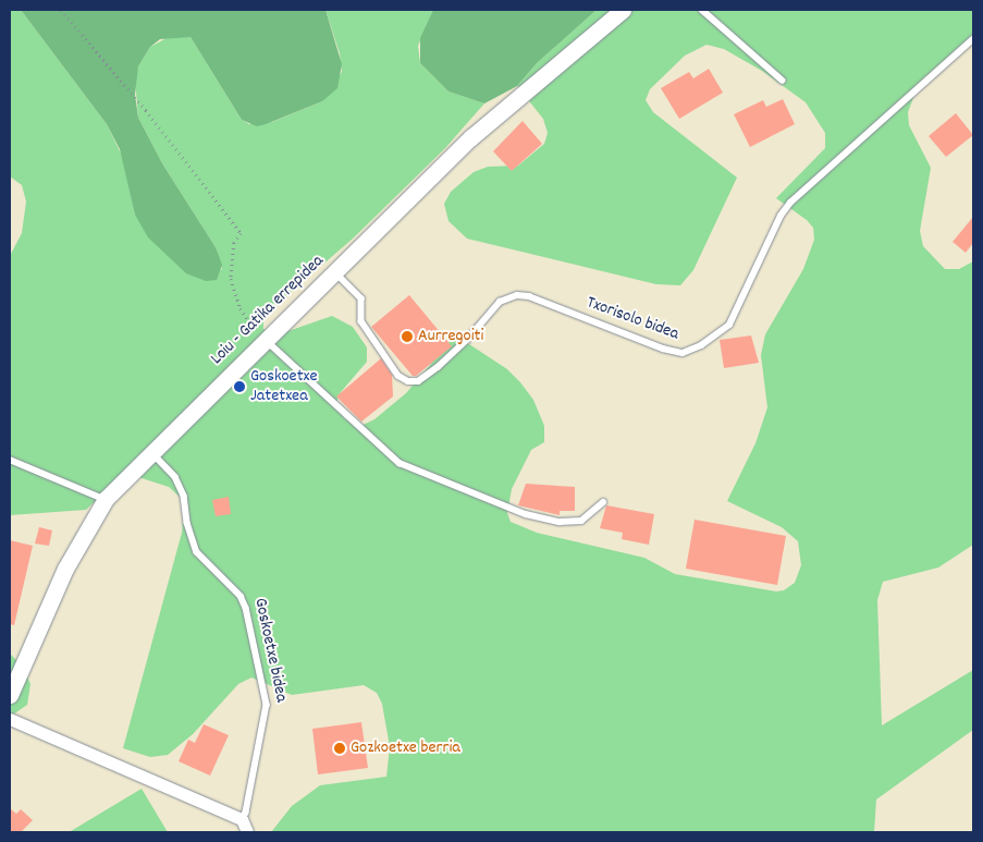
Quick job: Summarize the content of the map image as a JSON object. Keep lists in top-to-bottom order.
{
  "streets": {
    "street": ["Loiu - Gatika errepidea"],
    "lane": ["Txorisolo bidea", "Goskoetxe bidea"]
  },
  "crossings": [
    ["Loiu - Gatika errepidea", "Txorisolo bidea"],
    ["Loiu - Gatika errepidea", "Goskoetxe bidea"]
  ],
  "places": ["Aurregoiti", "Goskoetxe Jatetxea", "Gozkoetxe berria"]
}
